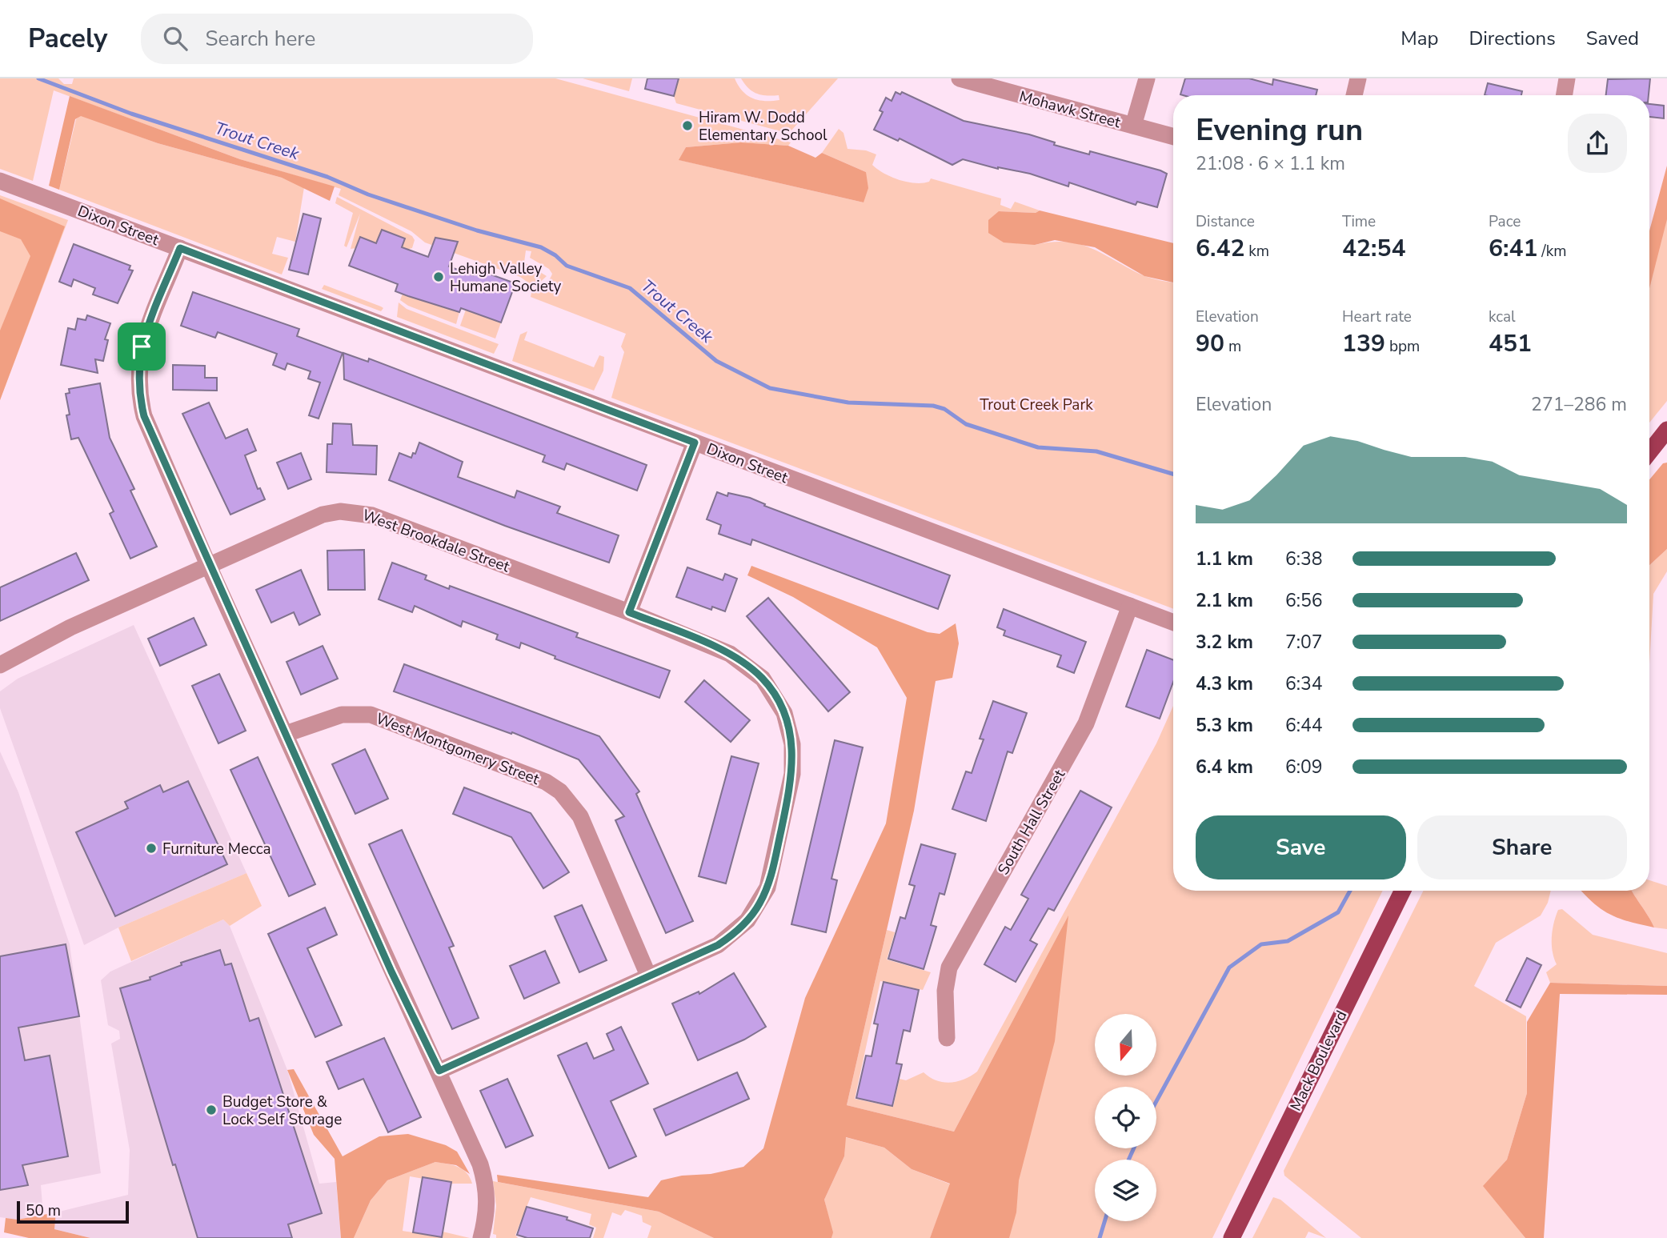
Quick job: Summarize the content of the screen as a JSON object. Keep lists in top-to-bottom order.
{
  "streets": {
    "main road": ["Mack Boulevard"],
    "street": [
      "Mohawk Street",
      "Dixon Street",
      "West Brookdale Street",
      "West Montgomery Street",
      "South Hall Street"
    ]
  },
  "crossings": [
    ["Dixon Street", "South Hall Street"],
    ["West Brookdale Street", "West Montgomery Street"]
  ],
  "water": ["Trout Creek"],
  "parks": ["Trout Creek Park"],
  "places": [
    "Hiram W. Dodd Elementary School",
    "Lehigh Valley Humane Society",
    "Furniture Mecca",
    "Budget Store & Lock Self Storage"
  ],
  "scale_bar": "50 m",
  "north": "bottom",
  "page": {
    "header": "Pacely",
    "search": "Search here",
    "nav": ["Map", "Directions", "Saved"],
    "heading": ["Evening run", "21:08 · 6 × 1.1 km"],
    "stats": [
      ["Distance", "6.42 km"],
      ["Time", "42:54"],
      ["Pace", "6:41 /km"],
      ["Elevation", "90 m"],
      ["Heart rate", "139 bpm"],
      ["kcal", "451"]
    ],
    "chart": ["Elevation", "271–286 m"],
    "list": [
      {
        "name": "1.1 km",
        "note": "6:38"
      },
      {
        "name": "2.1 km",
        "note": "6:56"
      },
      {
        "name": "3.2 km",
        "note": "7:07"
      },
      {
        "name": "4.3 km",
        "note": "6:34"
      },
      {
        "name": "5.3 km",
        "note": "6:44"
      },
      {
        "name": "6.4 km",
        "note": "6:09"
      }
    ],
    "buttons": ["Save", "Share"],
    "scale": "50 m"
  }
}
